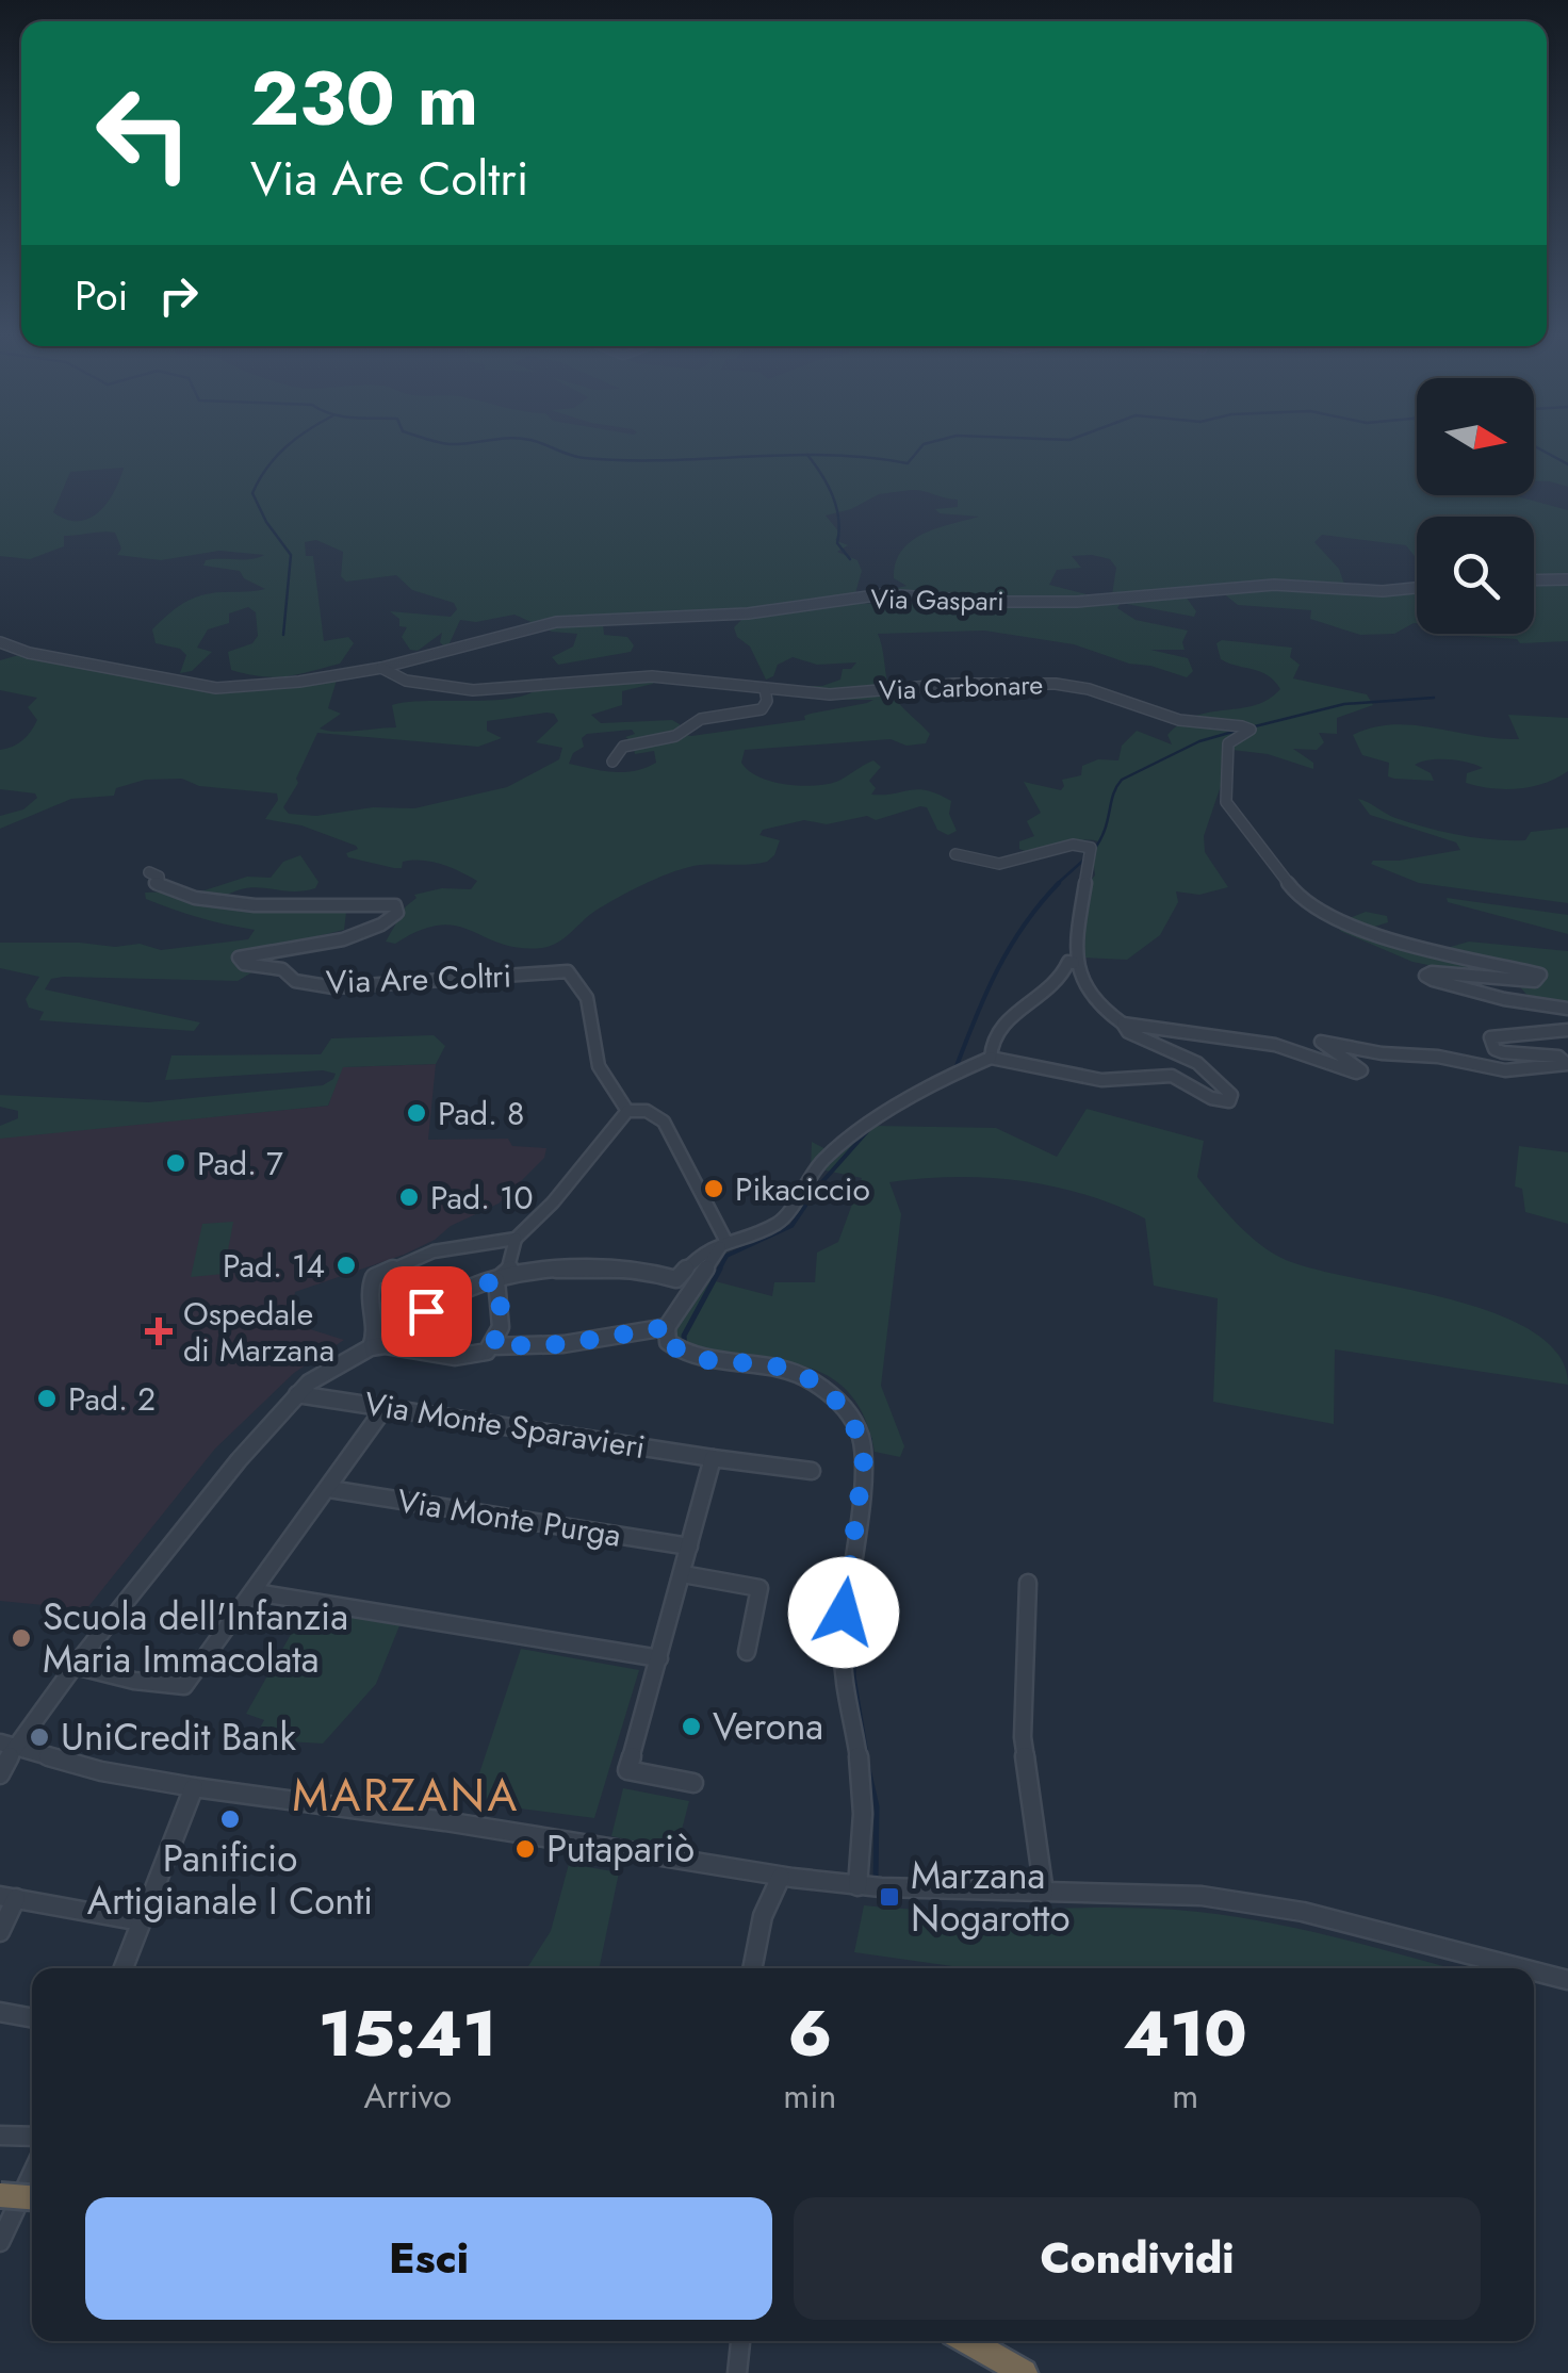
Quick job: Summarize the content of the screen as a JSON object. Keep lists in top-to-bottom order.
{
  "streets": {
    "street": [
      "Via Gaspari",
      "Via Carbonare",
      "Via Are Coltri",
      "Via Monte Sparavieri",
      "Via Monte Purga"
    ]
  },
  "crossings": [
    ["Via Gaspari", "Via Carbonare"]
  ],
  "districts": ["MARZANA"],
  "places": {
    "other": [
      "Pad. 8",
      "Pad. 7",
      "Pikaciccio",
      "Pad. 10",
      "Pad. 14",
      "Pad. 2",
      "Scuola dell'Infanzia Maria Immacolata",
      "Verona",
      "UniCredit Bank",
      "Panificio Artigianale I Conti",
      "Putapariò"
    ],
    "health": ["Ospedale di Marzana"],
    "transit": ["Marzana Nogarotto"]
  },
  "north": "right",
  "page": {
    "turn": ["230 m", "Via Are Coltri"],
    "then": "Poi",
    "eta": [
      "15:41",
      "Arrivo",
      "6",
      "min",
      "410",
      "m"
    ],
    "buttons": ["Esci", "Condividi"]
  }
}
